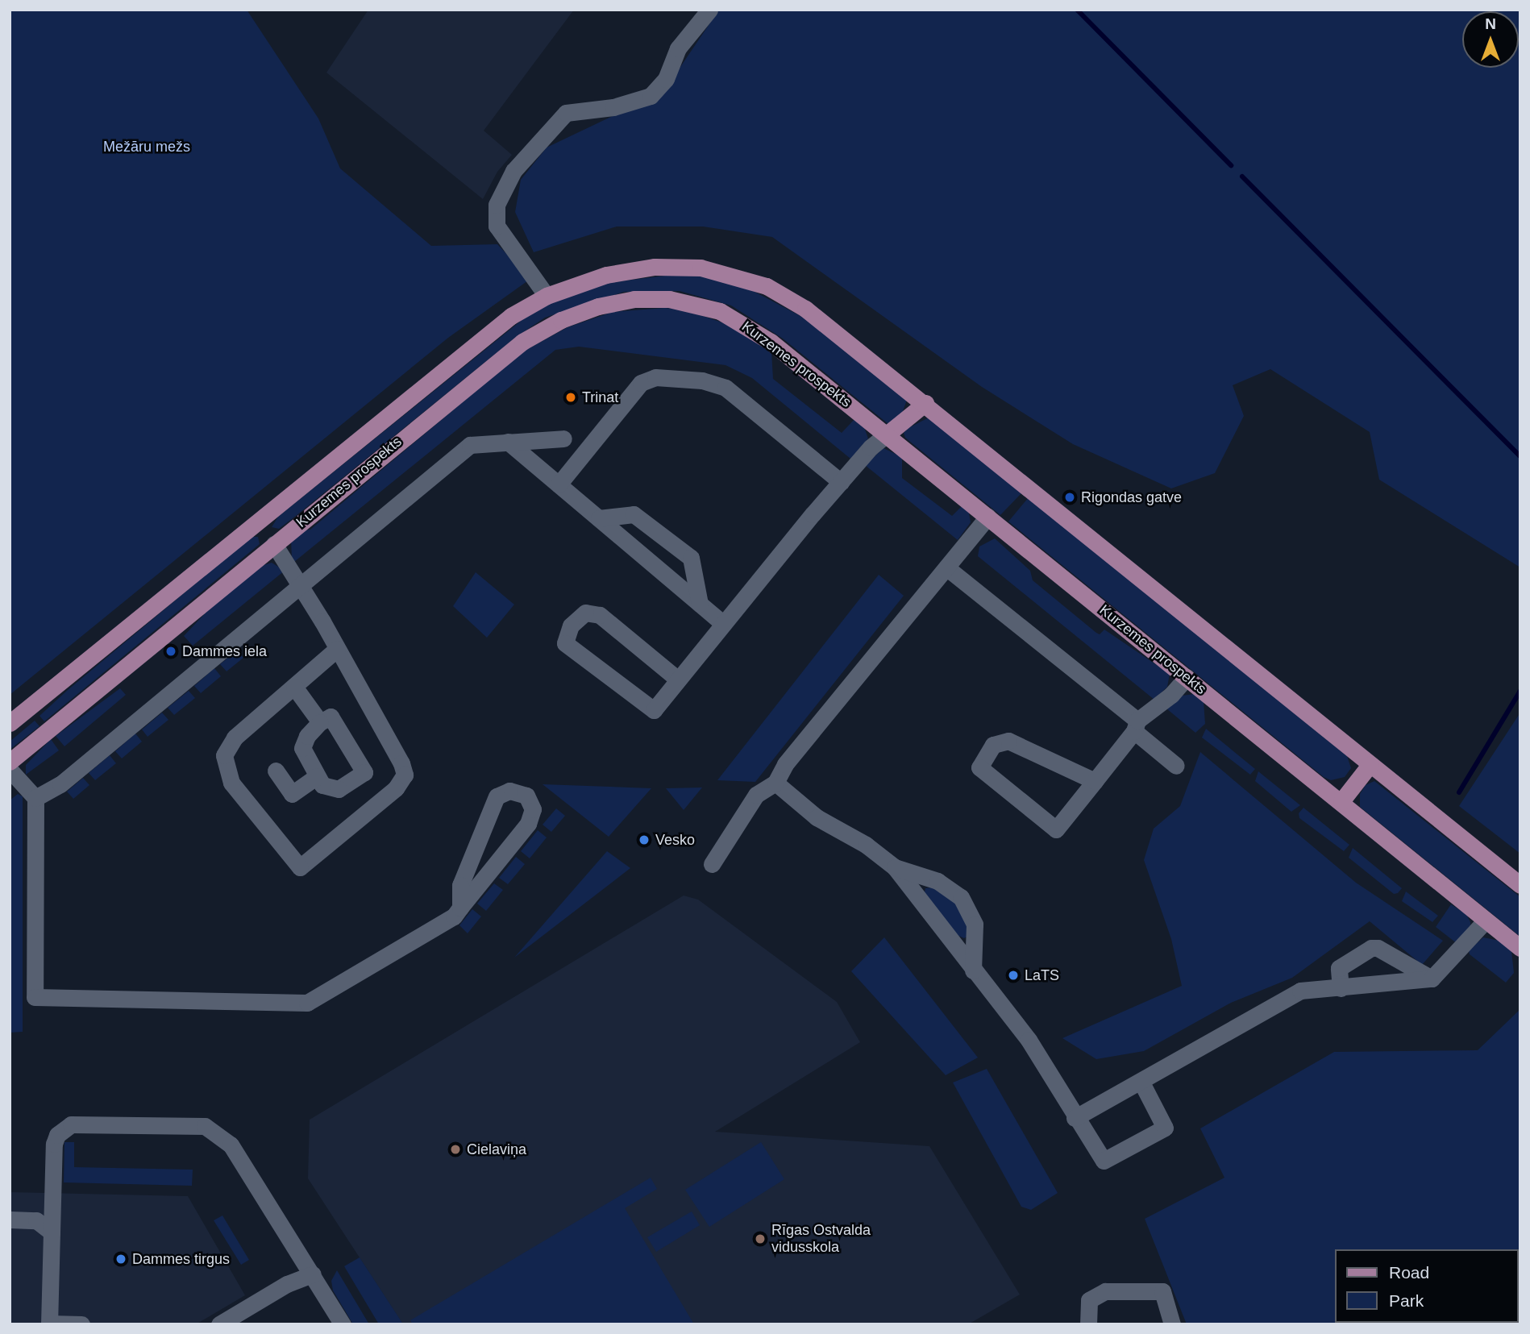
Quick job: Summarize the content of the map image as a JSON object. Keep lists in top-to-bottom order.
{
  "streets": {
    "main road": ["Kurzemes prospekts"]
  },
  "parks": ["Mežāru mežs"],
  "places": [
    "Trinat",
    "Rigondas gatve",
    "Dammes iela",
    "Vesko",
    "LaTS",
    "Cielaviņa",
    "Rīgas Ostvalda vidusskola",
    "Dammes tirgus"
  ],
  "legend": ["Road", "Park"],
  "north": "top"
}
